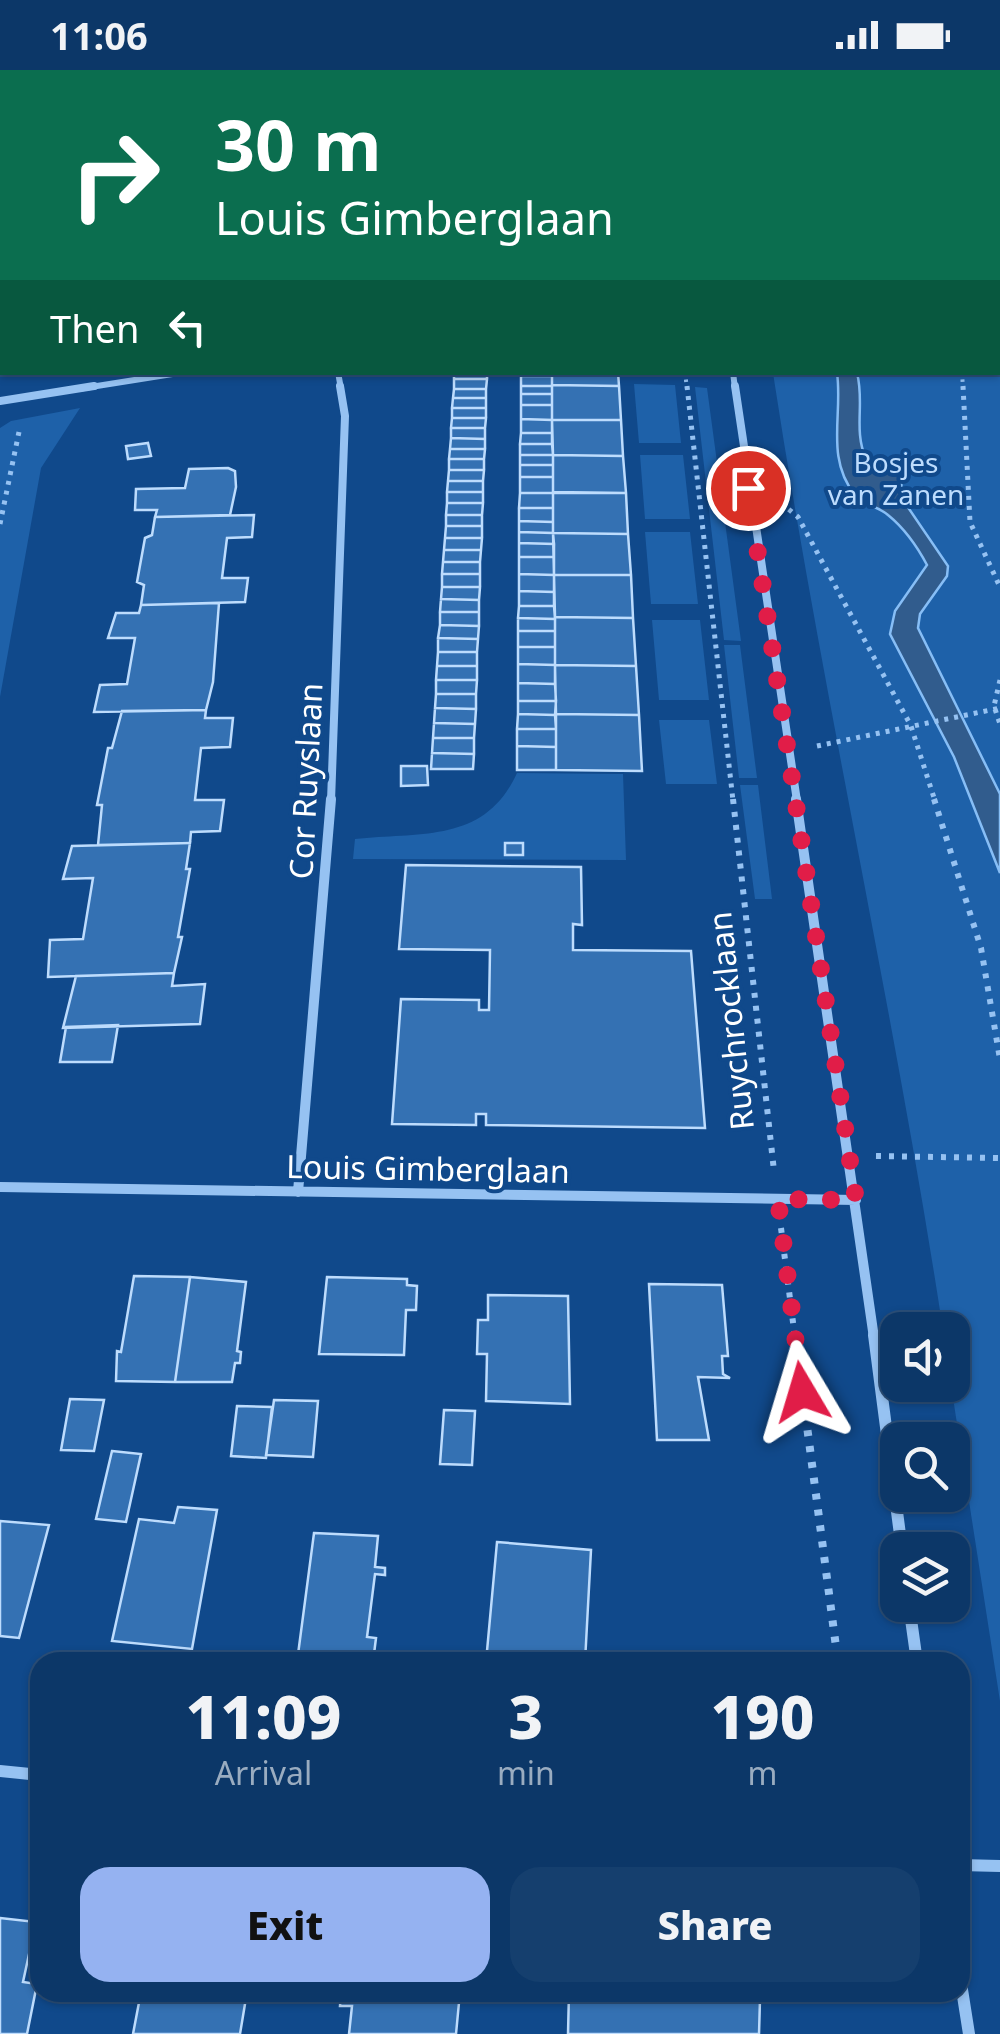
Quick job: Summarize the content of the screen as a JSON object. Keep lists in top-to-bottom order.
{
  "streets": {
    "street": ["Cor Ruyslaan", "Louis Gimberglaan"],
    "path": ["Ruychrocklaan"]
  },
  "crossings": [
    ["Cor Ruyslaan", "Louis Gimberglaan"],
    ["Ruychrocklaan", "Louis Gimberglaan"]
  ],
  "parks": ["Bosjes van Zanen"],
  "page": {
    "status": "11:06",
    "turn": ["30 m", "Louis Gimberglaan"],
    "then": "Then",
    "eta": [
      "11:09",
      "Arrival",
      "3",
      "min",
      "190",
      "m"
    ],
    "buttons": ["Exit", "Share"]
  }
}
